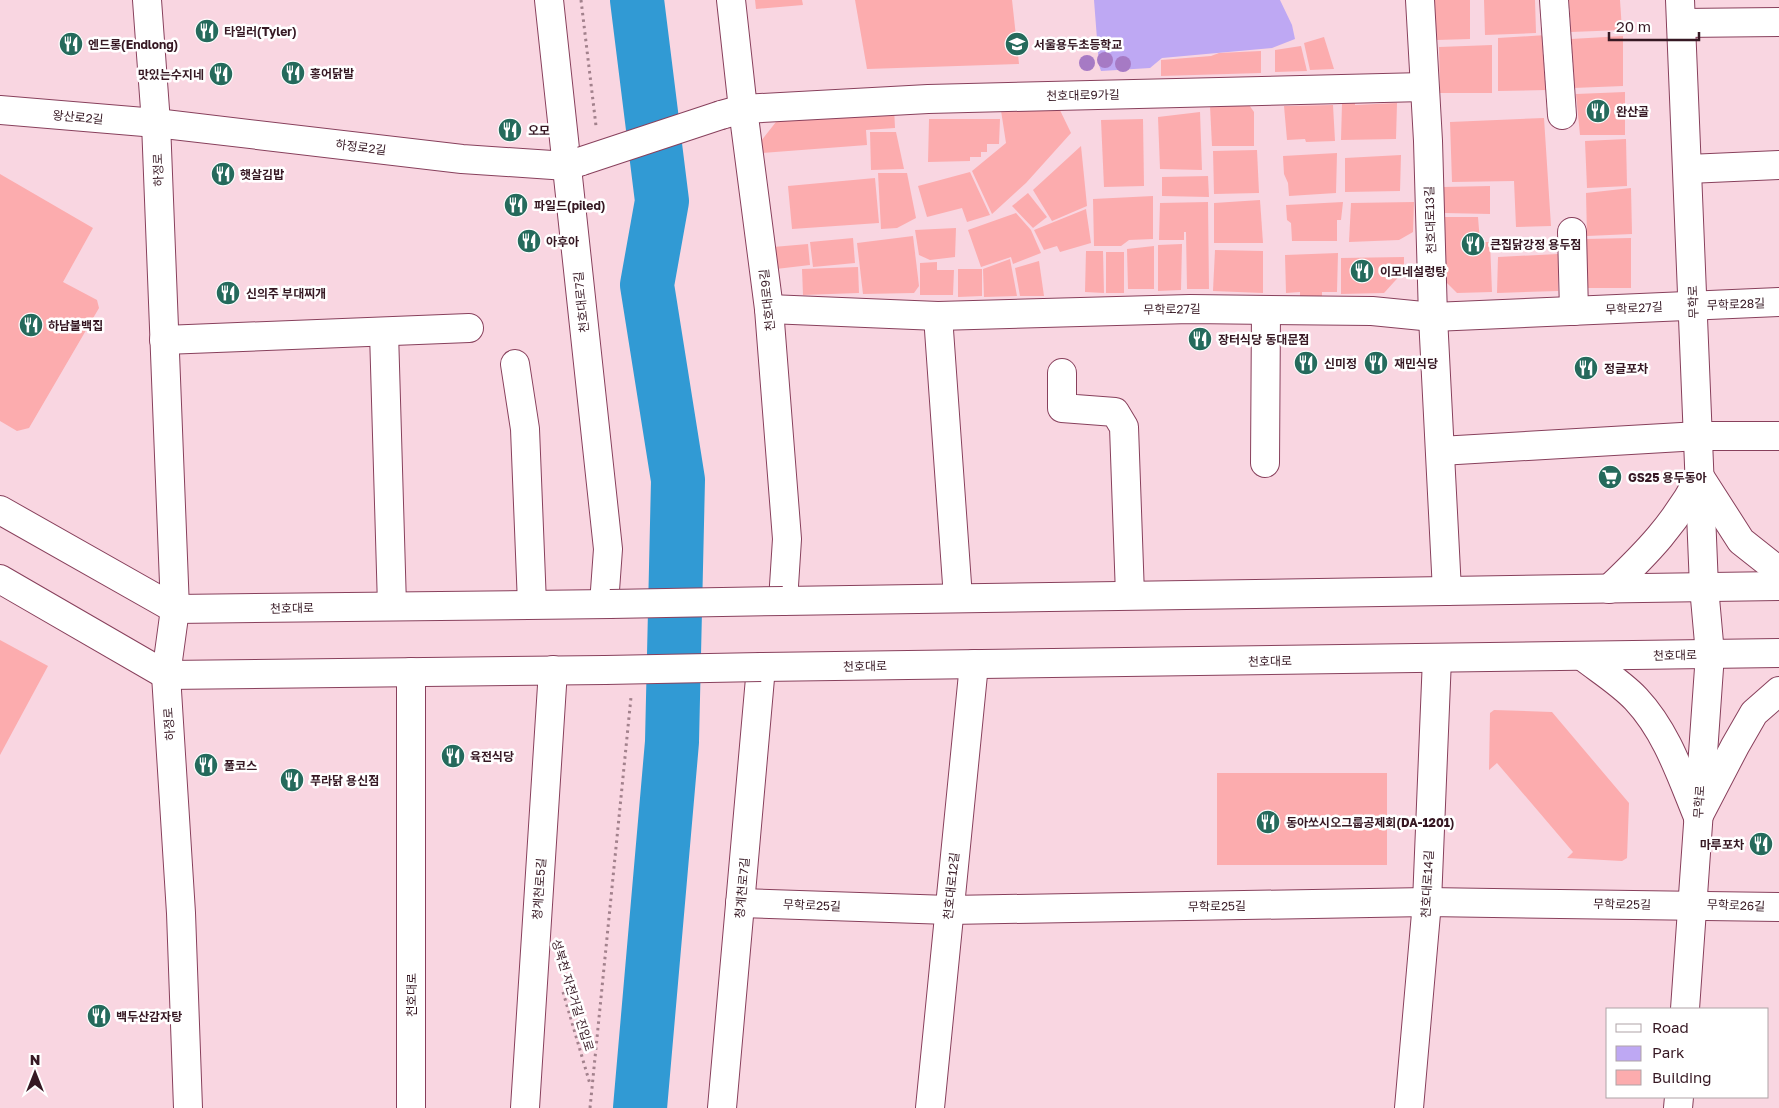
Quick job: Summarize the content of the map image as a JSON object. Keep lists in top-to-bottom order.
{
  "streets": {
    "street": [
      "천호대로9가길",
      "왕산로2길",
      "하정로2길",
      "하정로",
      "천호대로13길",
      "천호대로9길",
      "천호대로7길",
      "무학로",
      "무학로28길",
      "무학로27길",
      "천호대로",
      "천호대로14길",
      "천호대로12길",
      "청계천로7길",
      "청계천로5길",
      "무학로25길",
      "무학로26길"
    ],
    "path": ["성북천 자전거길 진입로"]
  },
  "crossings": [
    ["천호대로9가길", "하정로2길"],
    ["천호대로9가길", "천호대로13길"],
    ["천호대로9가길", "천호대로9길"],
    ["천호대로9가길", "천호대로7길"],
    ["왕산로2길", "하정로2길"],
    ["왕산로2길", "하정로"],
    ["하정로2길", "하정로"],
    ["하정로2길", "천호대로7길"],
    ["하정로", "천호대로"],
    ["천호대로13길", "무학로27길"],
    ["천호대로9길", "무학로27길"],
    ["천호대로9길", "천호대로"],
    ["천호대로7길", "천호대로"],
    ["무학로", "무학로28길"],
    ["무학로", "무학로27길"],
    ["무학로", "천호대로"],
    ["무학로", "무학로25길"],
    ["무학로", "무학로26길"],
    ["무학로28길", "무학로27길"],
    ["천호대로", "천호대로14길"],
    ["천호대로", "천호대로12길"],
    ["천호대로", "청계천로7길"],
    ["천호대로", "청계천로5길"],
    ["천호대로14길", "무학로25길"],
    ["천호대로12길", "무학로25길"],
    ["청계천로7길", "무학로25길"],
    ["무학로25길", "무학로26길"]
  ],
  "places": {
    "restaurant": [
      "타일러(Tyler)",
      "엔드롱(Endlong)",
      "홍어닭발",
      "맛있는수지네",
      "완산골",
      "오모",
      "햇살김밥",
      "파일드(piled)",
      "아후아",
      "큰집닭강정 용두점",
      "이모네설렁탕",
      "신의주 부대찌개",
      "하남불백집",
      "장터식당 동대문점",
      "신미정",
      "재민식당",
      "정글포차",
      "육전식당",
      "풀코스",
      "푸라닭 용신점",
      "동아쏘시오그룹공제회(DA-1201)",
      "마루포차",
      "백두산감자탕"
    ],
    "school or university": ["서울용두초등학교"],
    "supermarket": ["GS25 용두동아"]
  },
  "legend": ["Road", "Park", "Building"],
  "scale_bar": "20 m",
  "north": "top"
}
